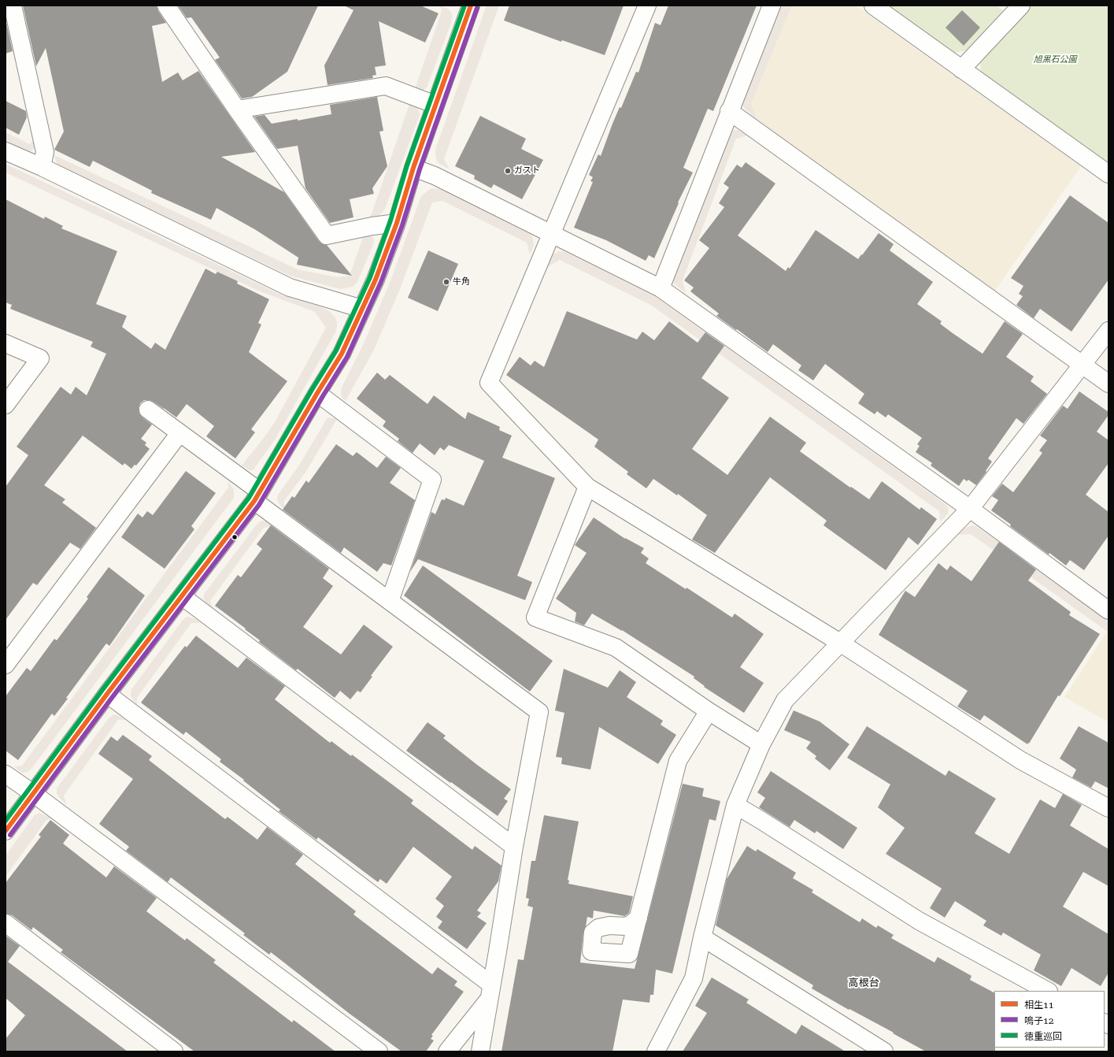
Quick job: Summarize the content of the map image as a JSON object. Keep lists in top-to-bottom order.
{
  "districts": ["高根台"],
  "parks": ["旭黒石公園"],
  "places": ["ガスト", "牛角"],
  "lines": ["transit line 相生11", "transit line 徳重巡回", "transit line 鳴子12"],
  "legend": ["相生11", "鳴子12", "徳重巡回"]
}
